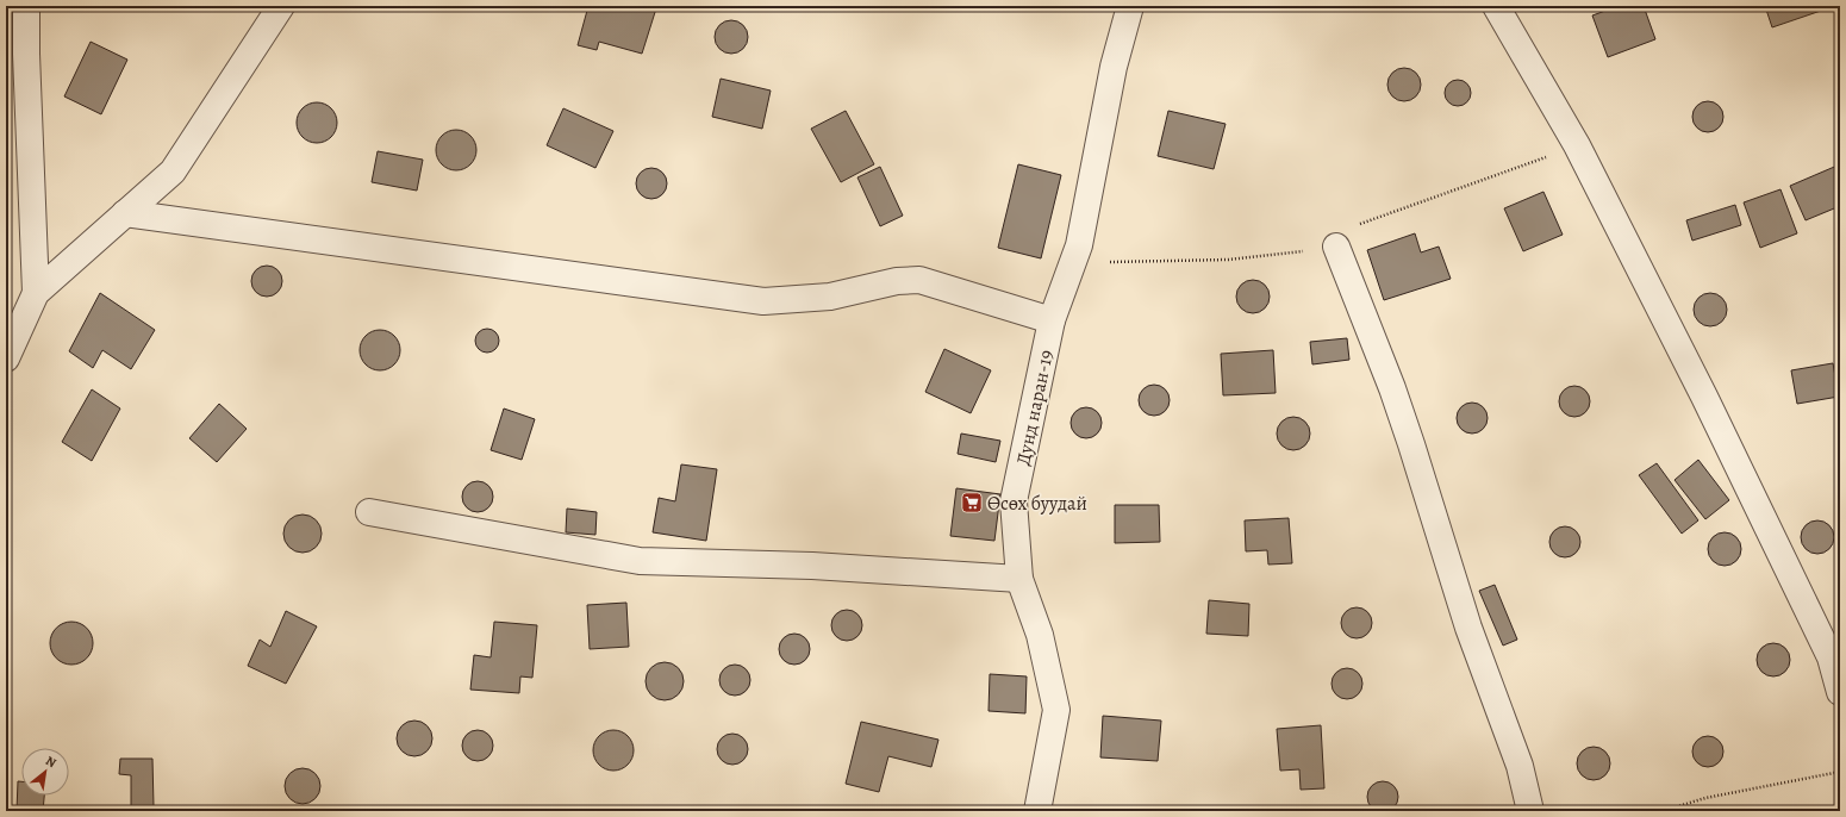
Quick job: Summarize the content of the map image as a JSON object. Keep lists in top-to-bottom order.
{
  "streets": {
    "street": ["Дунд наран-19"]
  },
  "places": {
    "supermarket": ["Өсөх буудай"]
  },
  "north": "top right"
}
